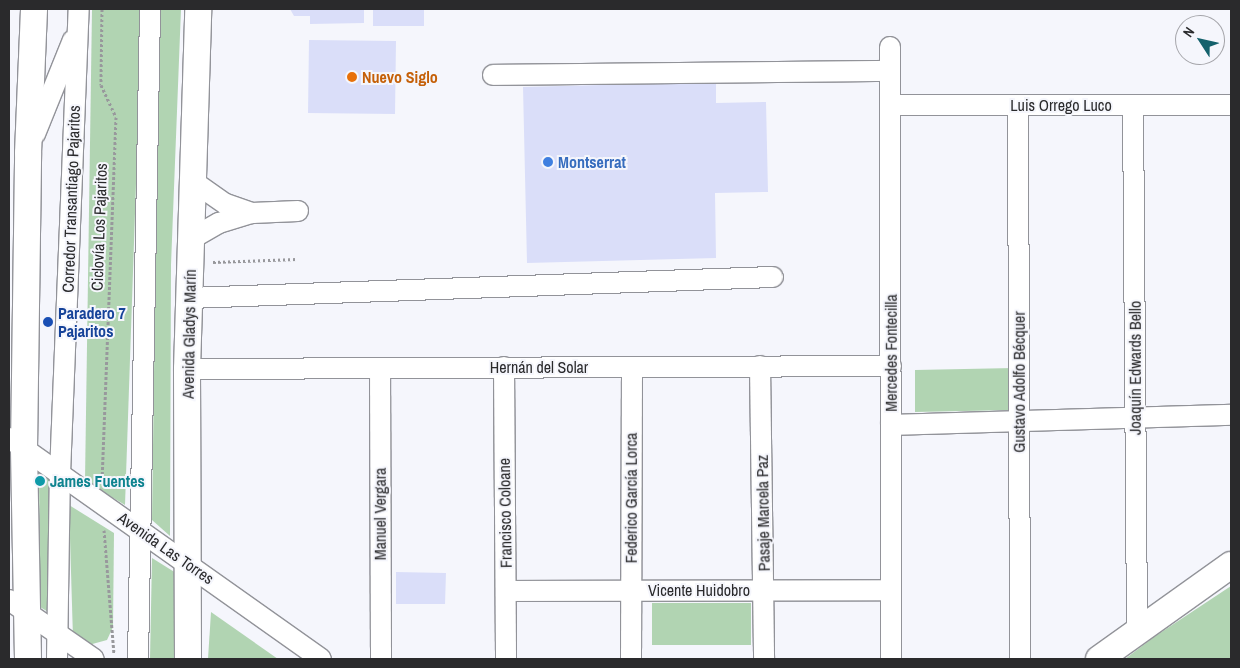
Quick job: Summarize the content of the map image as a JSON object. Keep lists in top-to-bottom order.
{
  "streets": {
    "main road": ["Avenida Gladys Marín"],
    "street": [
      "Luis Orrego Luco",
      "Corredor Transantiago Pajaritos",
      "Mercedes Fontecilla",
      "Hernán del Solar",
      "Joaquín Edwards Bello",
      "Gustavo Adolfo Bécquer",
      "Federico García Lorca",
      "Francisco Coloane",
      "Pasaje Marcela Paz",
      "Manuel Vergara",
      "Avenida Las Torres",
      "Vicente Huidobro"
    ],
    "path": ["Ciclovía Los Pajaritos"]
  },
  "crossings": [
    ["Luis Orrego Luco", "Mercedes Fontecilla"],
    ["Luis Orrego Luco", "Joaquín Edwards Bello"],
    ["Luis Orrego Luco", "Gustavo Adolfo Bécquer"],
    ["Corredor Transantiago Pajaritos", "Avenida Las Torres"],
    ["Ciclovía Los Pajaritos", "Avenida Las Torres"],
    ["Avenida Gladys Marín", "Hernán del Solar"],
    ["Avenida Gladys Marín", "Avenida Las Torres"],
    ["Mercedes Fontecilla", "Hernán del Solar"],
    ["Mercedes Fontecilla", "Vicente Huidobro"],
    ["Hernán del Solar", "Federico García Lorca"],
    ["Hernán del Solar", "Francisco Coloane"],
    ["Hernán del Solar", "Pasaje Marcela Paz"],
    ["Hernán del Solar", "Manuel Vergara"],
    ["Federico García Lorca", "Vicente Huidobro"],
    ["Francisco Coloane", "Vicente Huidobro"],
    ["Pasaje Marcela Paz", "Vicente Huidobro"]
  ],
  "places": [
    "Nuevo Siglo",
    "Montserrat",
    "Paradero 7 Pajaritos",
    "James Fuentes"
  ],
  "north": "top left"
}
